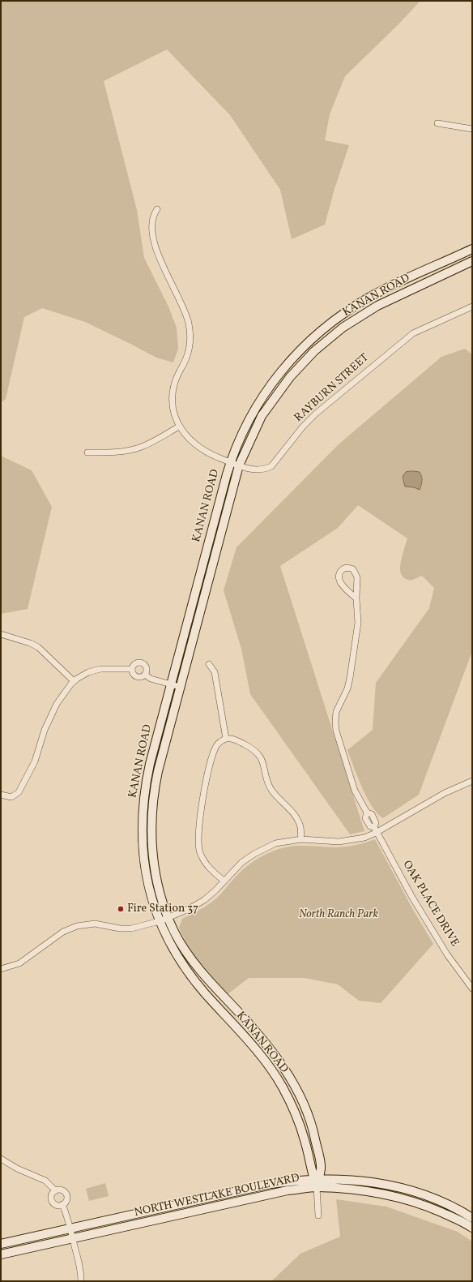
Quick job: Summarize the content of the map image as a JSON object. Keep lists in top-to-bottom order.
{
  "streets": {
    "main road": ["KANAN ROAD", "NORTH WESTLAKE BOULEVARD"],
    "street": ["RAYBURN STREET", "OAK PLACE DRIVE"]
  },
  "crossings": [
    ["KANAN ROAD", "RAYBURN STREET"],
    ["KANAN ROAD", "NORTH WESTLAKE BOULEVARD"]
  ],
  "parks": ["North Ranch Park"],
  "places": ["Fire Station 37"]
}
